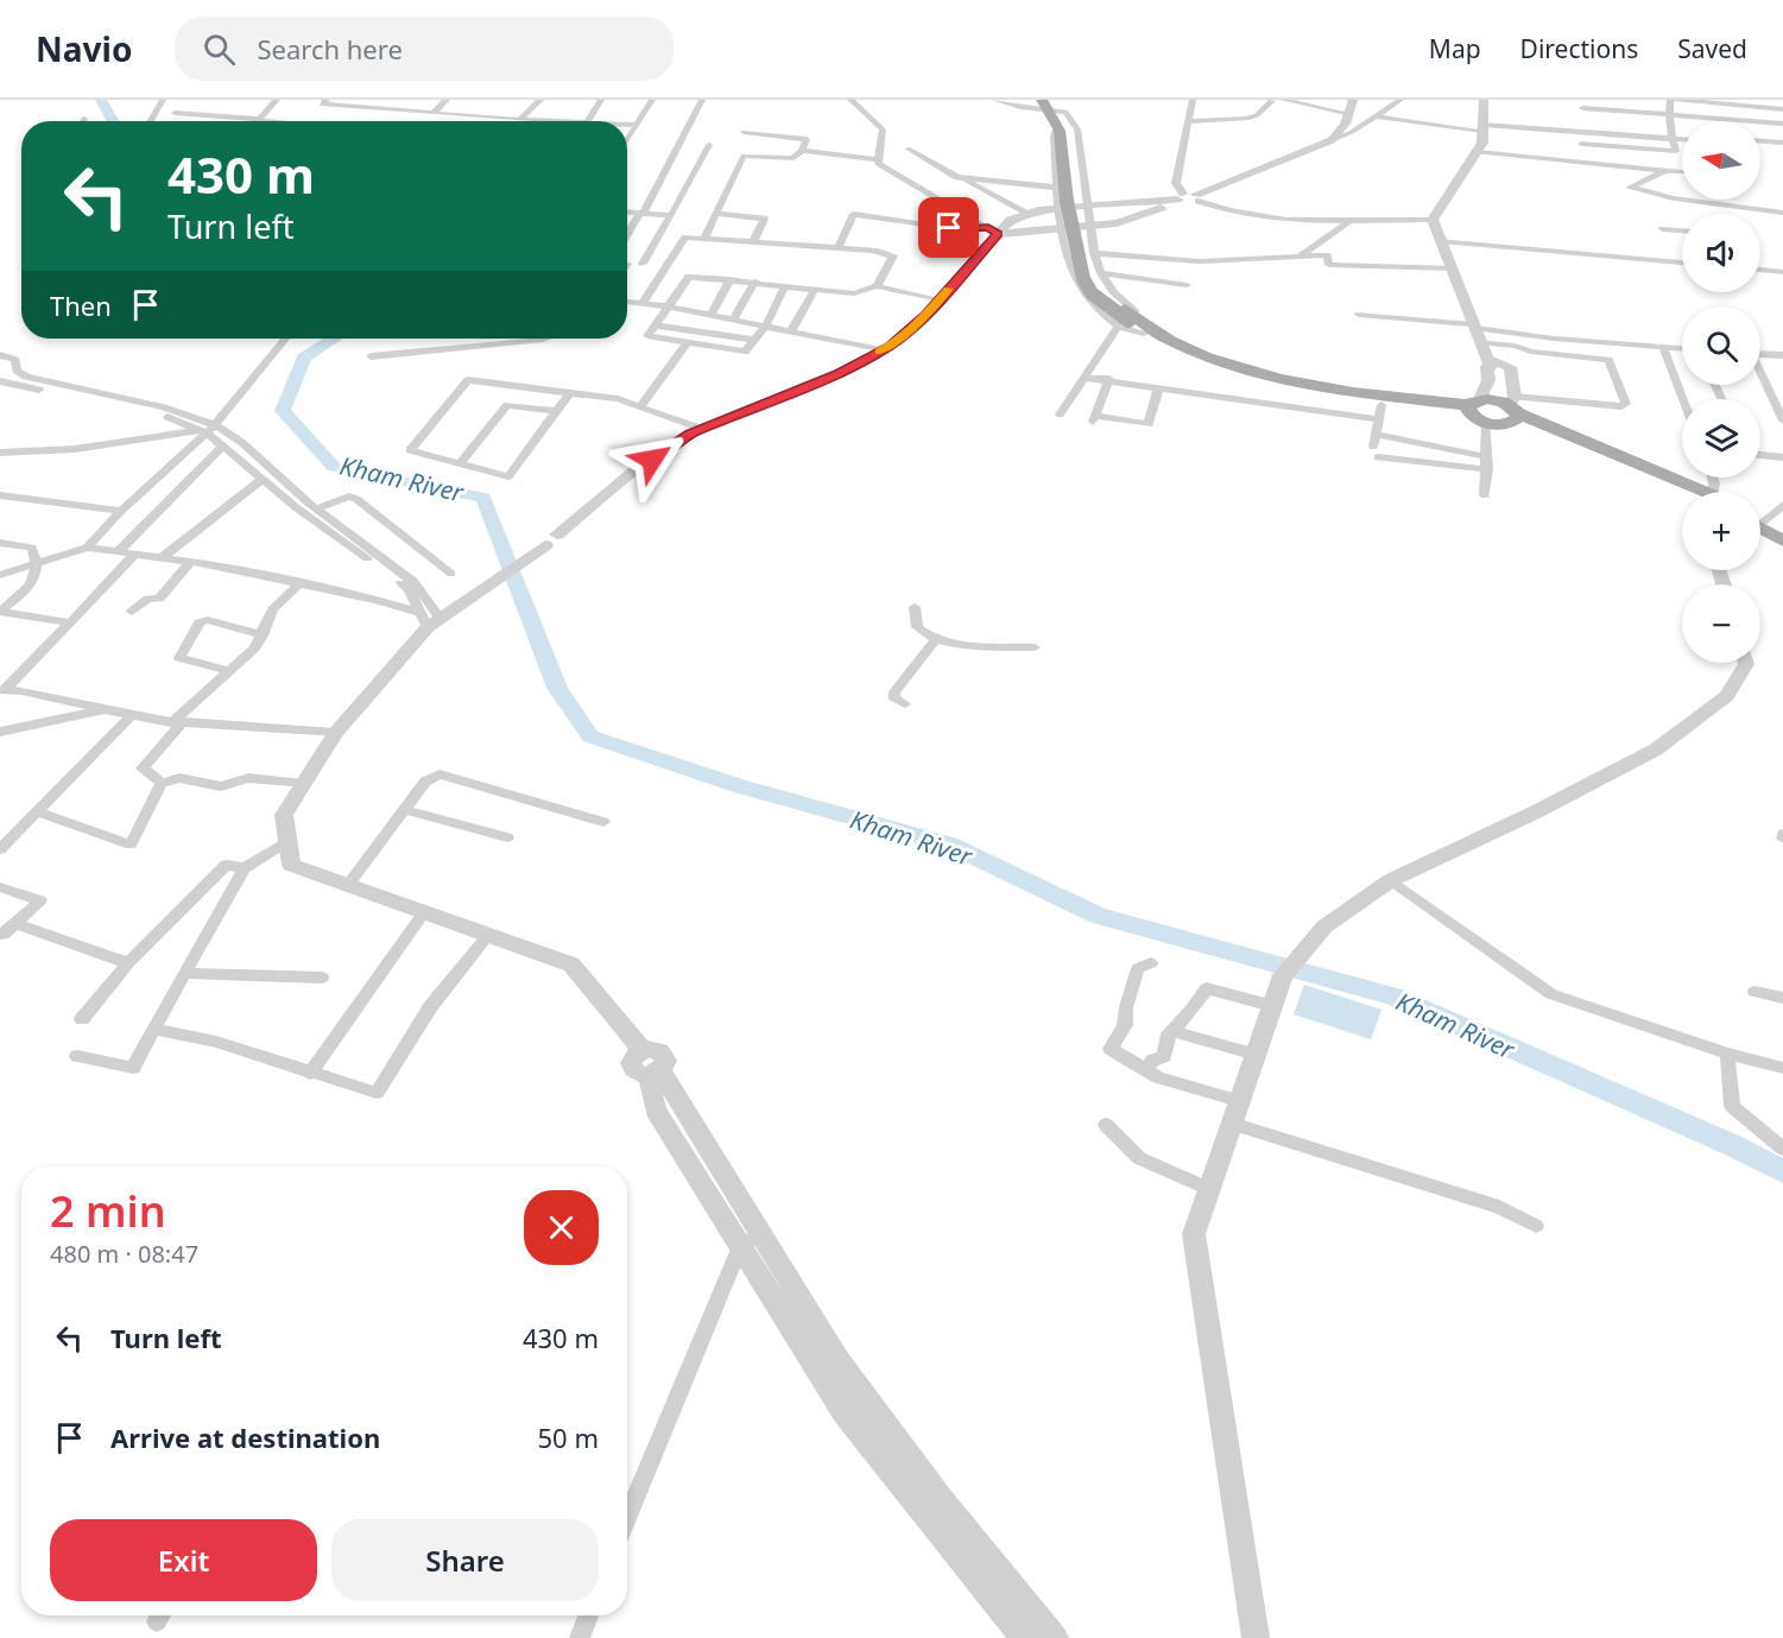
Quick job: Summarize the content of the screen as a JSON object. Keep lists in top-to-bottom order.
{
  "water": ["Kham River"],
  "north": "left",
  "page": {
    "header": "Navio",
    "search": "Search here",
    "nav": ["Map", "Directions", "Saved"],
    "map_buttons": ["+", "−"],
    "turn": ["430 m", "Turn left"],
    "then": "Then",
    "heading": ["2 min", "480 m · 08:47"],
    "list": [
      {
        "name": "Turn left",
        "value": "430 m"
      },
      {
        "name": "Arrive at destination",
        "value": "50 m"
      }
    ],
    "buttons": ["Exit", "Share"]
  }
}
